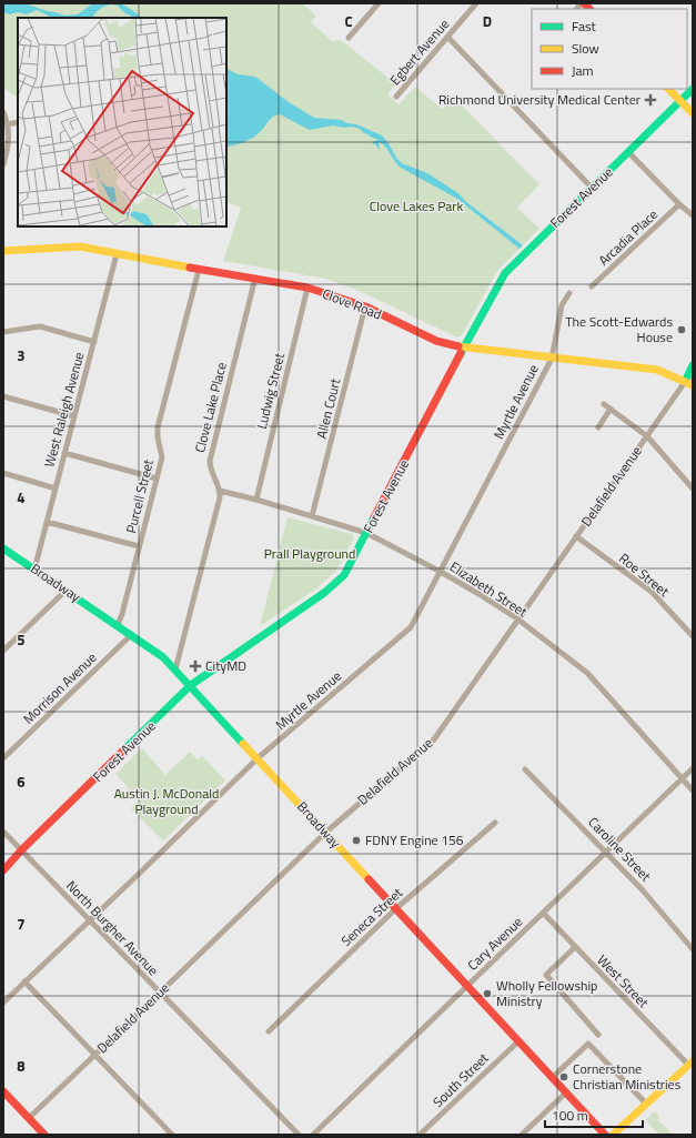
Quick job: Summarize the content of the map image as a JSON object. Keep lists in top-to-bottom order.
{
  "streets": {
    "main road": [
      "Forest Avenue",
      "Clove Road",
      "Delafield Avenue",
      "Broadway"
    ],
    "street": [
      "Egbert Avenue",
      "Arcadia Place",
      "Ludwig Street",
      "Myrtle Avenue",
      "Clove Lake Place",
      "Allen Court",
      "West Raleigh Avenue",
      "Purcell Street",
      "Roe Street",
      "Elizabeth Street",
      "Morrison Avenue",
      "Caroline Street",
      "Seneca Street",
      "North Burgher Avenue",
      "Cary Avenue",
      "West Street",
      "South Street"
    ]
  },
  "crossings": [
    ["Forest Avenue", "Clove Road"],
    ["Forest Avenue", "Broadway"],
    ["Forest Avenue", "Elizabeth Street"],
    ["Forest Avenue", "North Burgher Avenue"],
    ["Clove Road", "Ludwig Street"],
    ["Clove Road", "Myrtle Avenue"],
    ["Clove Road", "Clove Lake Place"],
    ["Clove Road", "Allen Court"],
    ["Clove Road", "West Raleigh Avenue"],
    ["Clove Road", "Delafield Avenue"],
    ["Clove Road", "Purcell Street"],
    ["Ludwig Street", "Elizabeth Street"],
    ["Myrtle Avenue", "Broadway"],
    ["Myrtle Avenue", "Elizabeth Street"],
    ["Myrtle Avenue", "North Burgher Avenue"],
    ["Clove Lake Place", "Elizabeth Street"],
    ["Allen Court", "Elizabeth Street"],
    ["West Raleigh Avenue", "Broadway"],
    ["Delafield Avenue", "Roe Street"],
    ["Delafield Avenue", "Broadway"],
    ["Delafield Avenue", "Elizabeth Street"],
    ["Delafield Avenue", "North Burgher Avenue"],
    ["Purcell Street", "Broadway"],
    ["Broadway", "Morrison Avenue"],
    ["Broadway", "Seneca Street"],
    ["Broadway", "Cary Avenue"],
    ["Broadway", "South Street"],
    ["Elizabeth Street", "Cary Avenue"],
    ["Caroline Street", "Cary Avenue"],
    ["Cary Avenue", "West Street"]
  ],
  "parks": ["Clove Lakes Park", "Prall Playground", "Austin J. McDonald Playground"],
  "places": {
    "health": ["Richmond University Medical Center", "CityMD"],
    "other": [
      "The Scott-Edwards House",
      "FDNY Engine 156",
      "Wholly Fellowship Ministry",
      "Cornerstone Christian Ministries"
    ]
  },
  "legend": ["Fast", "Slow", "Jam"],
  "scale_bar": "100 m",
  "grid": {
    "columns": ["C", "D"],
    "rows": [
      "3",
      "4",
      "5",
      "6",
      "7",
      "8"
    ]
  }
}
